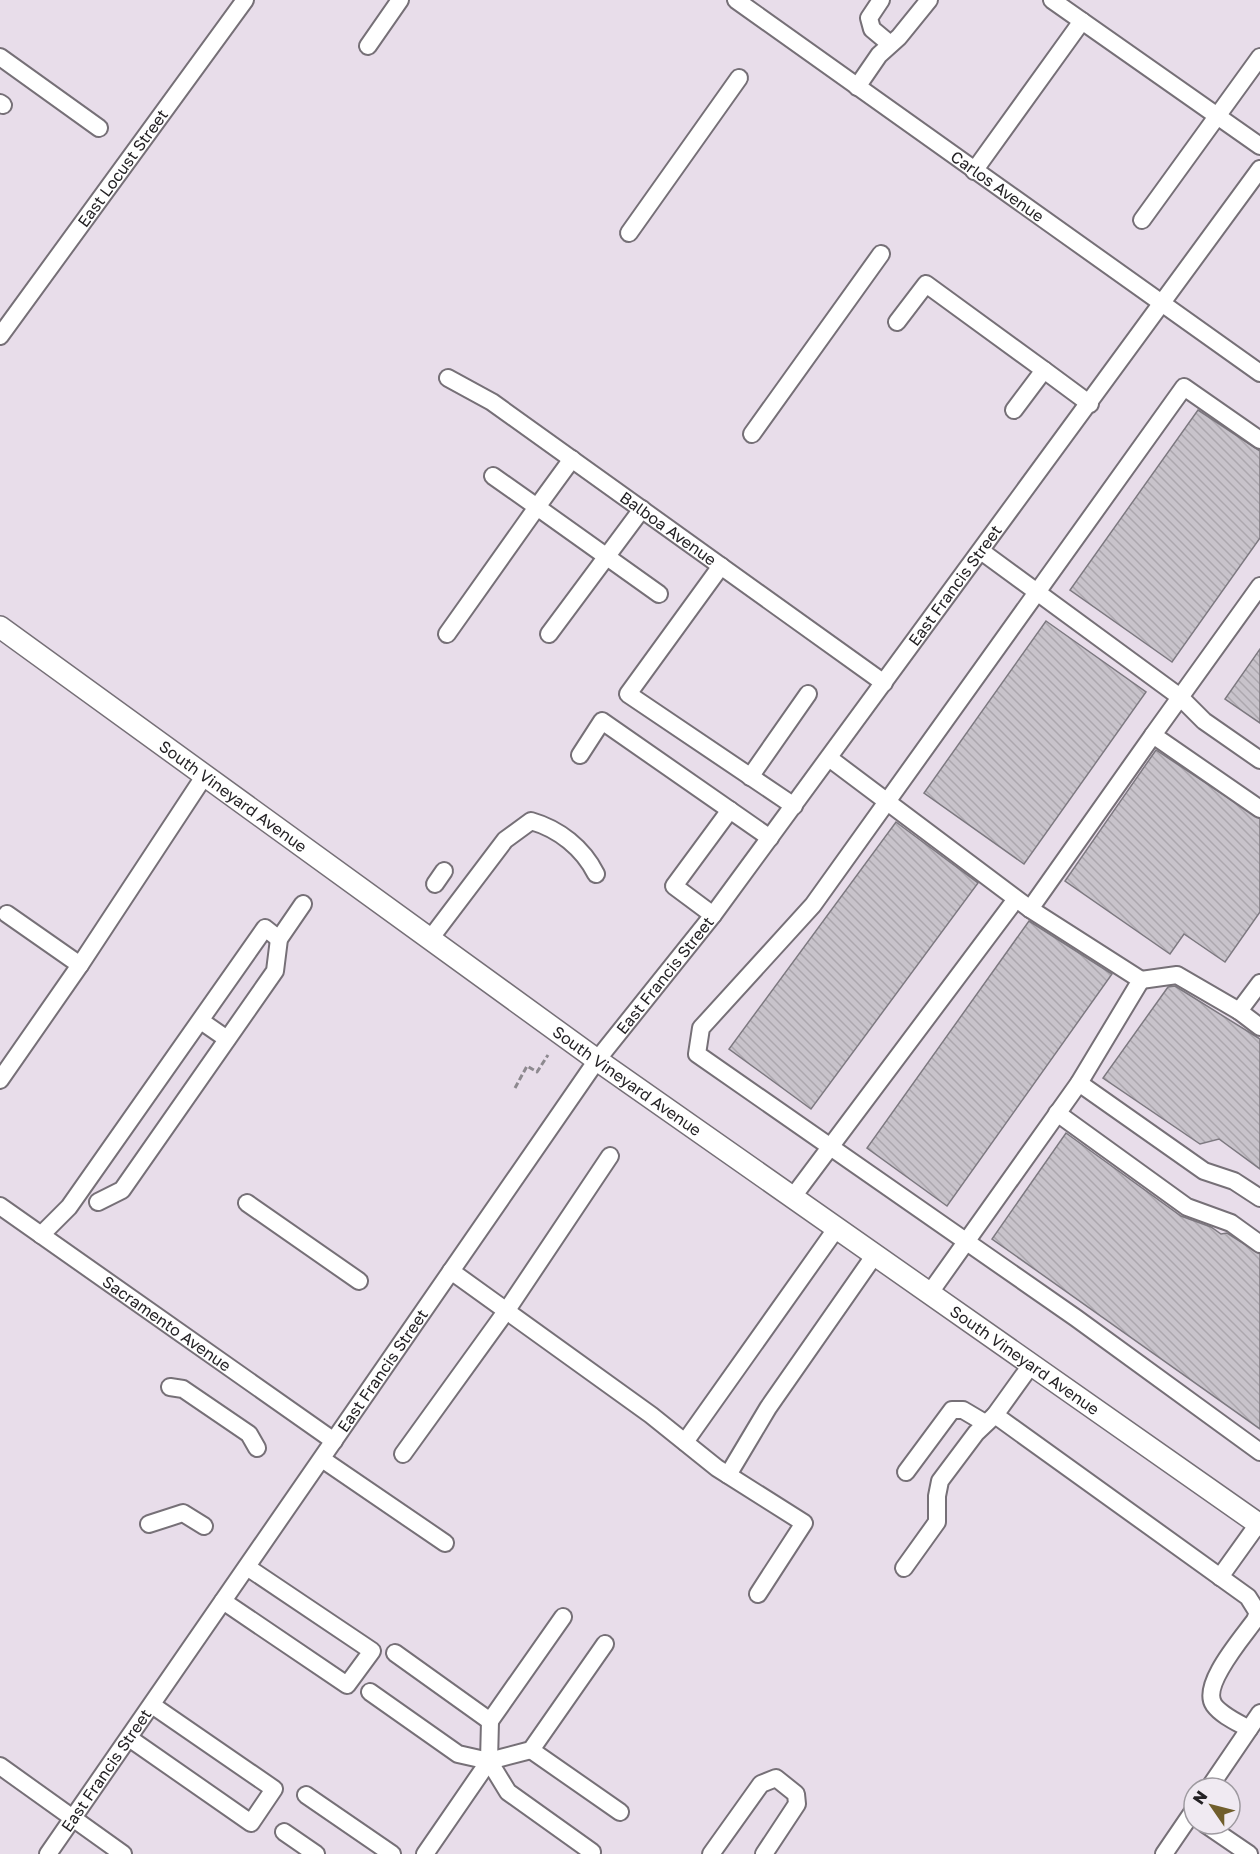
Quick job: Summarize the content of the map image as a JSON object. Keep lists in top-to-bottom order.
{
  "streets": {
    "main road": ["South Vineyard Avenue"],
    "street": [
      "East Locust Street",
      "Carlos Avenue",
      "Balboa Avenue",
      "East Francis Street",
      "Sacramento Avenue"
    ]
  },
  "crossings": [
    ["Carlos Avenue", "East Francis Street"],
    ["Balboa Avenue", "East Francis Street"],
    ["East Francis Street", "South Vineyard Avenue"],
    ["East Francis Street", "Sacramento Avenue"]
  ],
  "north": "top left"
}
